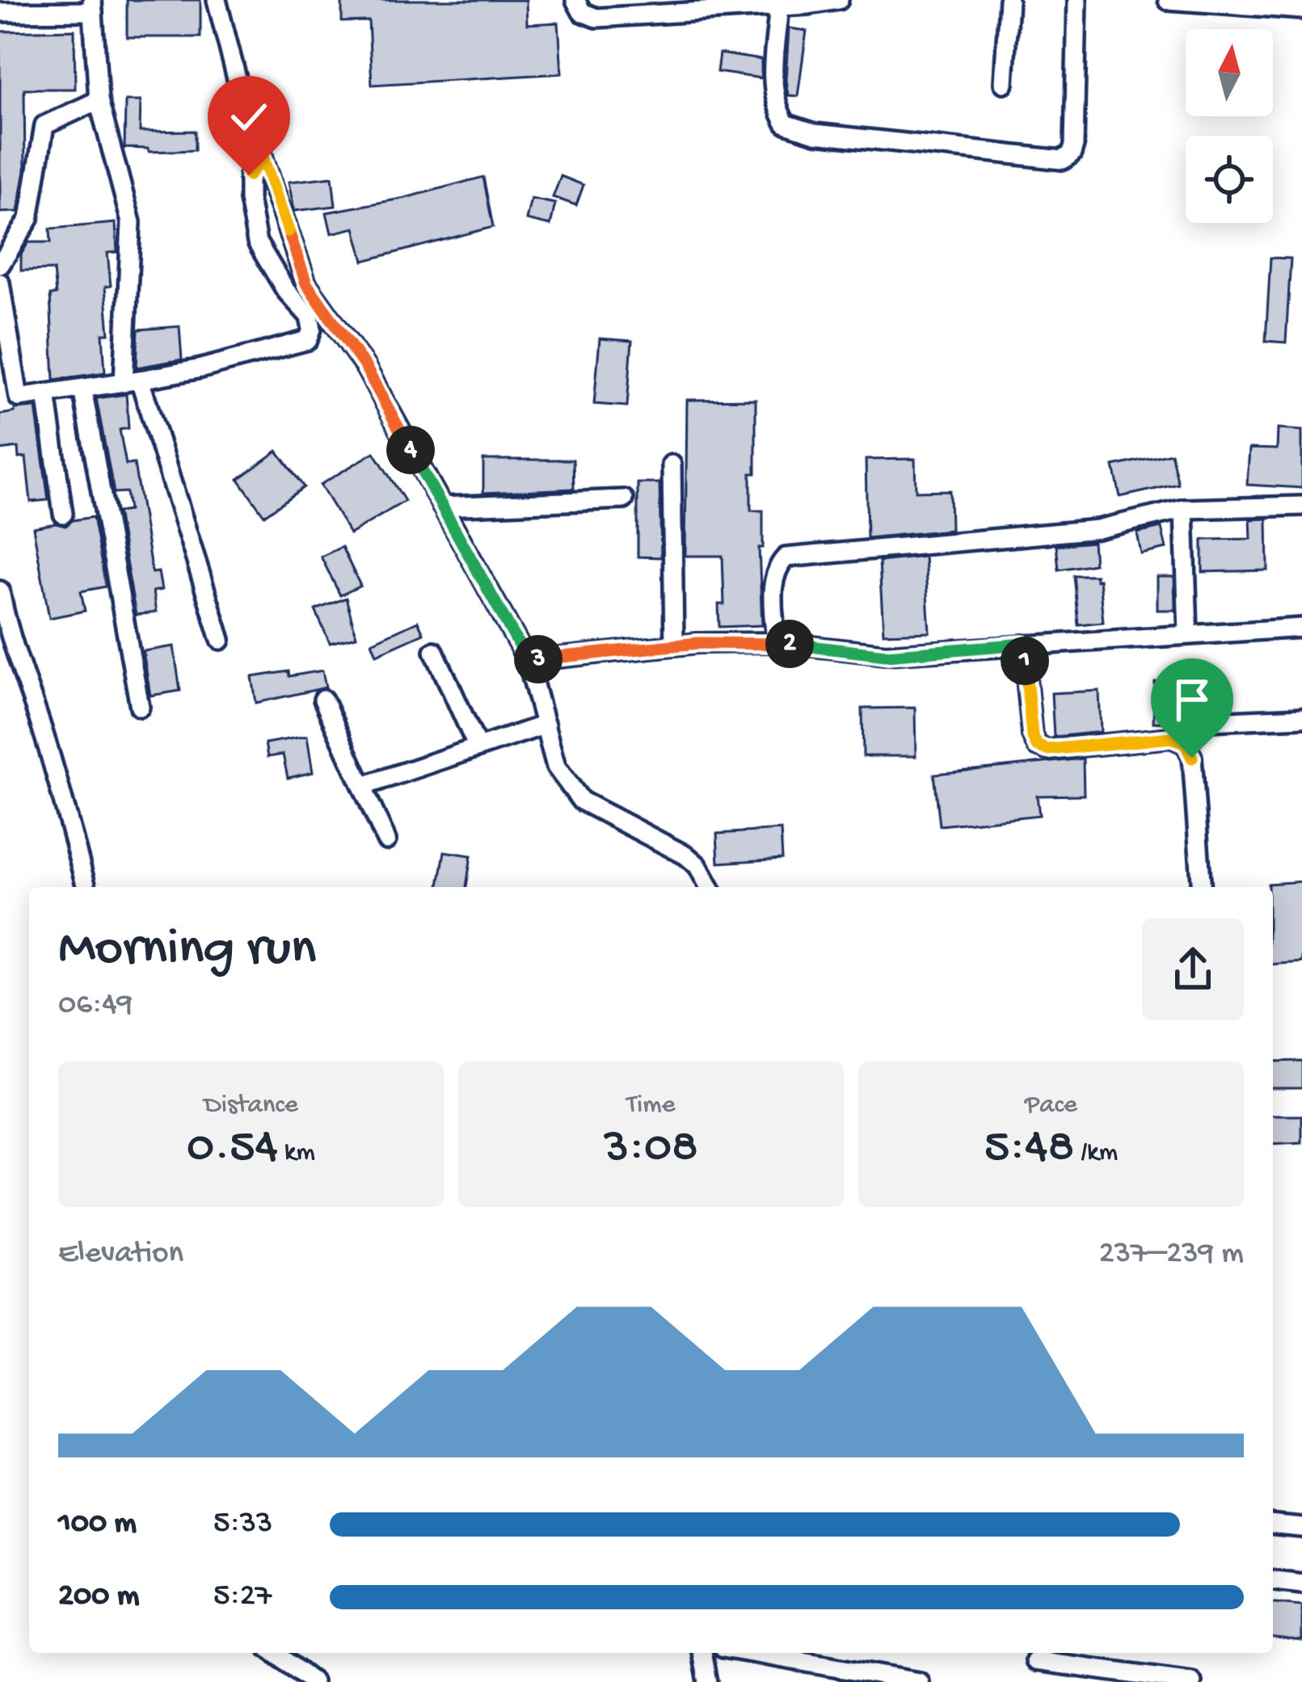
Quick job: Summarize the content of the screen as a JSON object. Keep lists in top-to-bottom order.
{
  "north": "top",
  "page": {
    "pins": [
      "4",
      "2",
      "3",
      "1"
    ],
    "heading": ["Morning run", "06:49"],
    "stats": [
      ["Distance", "0.54 km"],
      ["Time", "3:08"],
      ["Pace", "5:48 /km"]
    ],
    "chart": ["Elevation", "237–239 m"],
    "list": [
      {
        "name": "100 m",
        "note": "5:33"
      },
      {
        "name": "200 m",
        "note": "5:27"
      }
    ]
  }
}
